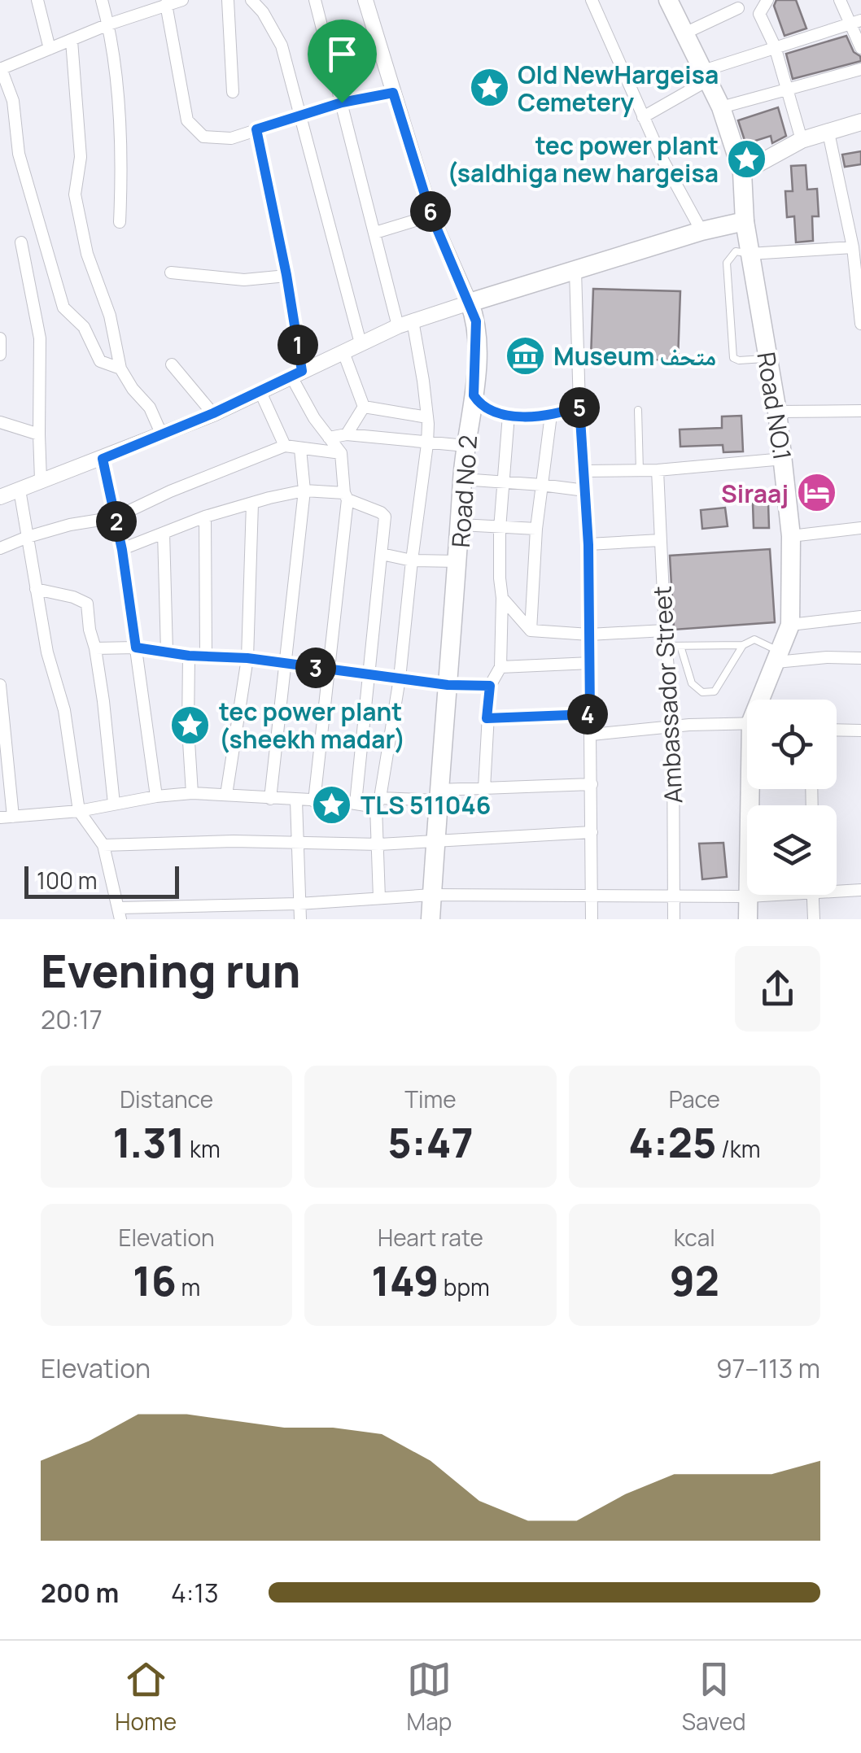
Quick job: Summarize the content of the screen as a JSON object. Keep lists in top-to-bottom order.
{
  "streets": {
    "main road": ["Road NO.1", "Road No 2"],
    "street": ["Ambassador Street"]
  },
  "places": {
    "place": [
      "Old NewHargeisa Cemetery",
      "tec power plant (saldhiga new hargeisa",
      "tec power plant (sheekh madar)",
      "TLS 511046"
    ],
    "museum": ["Museum متحف"],
    "hotel": ["Siraaj"]
  },
  "scale_bar": "100 m",
  "page": {
    "pins": [
      "6",
      "1",
      "5",
      "2",
      "3",
      "4"
    ],
    "scale": "100 m",
    "heading": ["Evening run", "20:17"],
    "stats": [
      ["Distance", "1.31 km"],
      ["Time", "5:47"],
      ["Pace", "4:25 /km"],
      ["Elevation", "16 m"],
      ["Heart rate", "149 bpm"],
      ["kcal", "92"]
    ],
    "chart": ["Elevation", "97–113 m"],
    "list": [
      {
        "name": "200 m",
        "note": "4:13"
      }
    ],
    "tabs": ["Home", "Map", "Saved"]
  }
}
